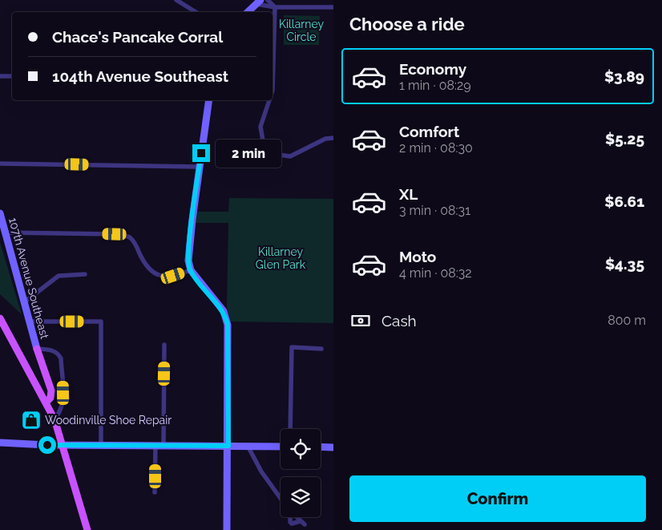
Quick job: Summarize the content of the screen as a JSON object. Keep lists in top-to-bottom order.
{
  "streets": {
    "street": ["107th Avenue Southeast"]
  },
  "parks": ["Killarney Circle", "Killarney Glen Park"],
  "places": {
    "shop": ["Woodinville Shoe Repair"]
  },
  "page": {
    "heading": "Choose a ride",
    "banner": ["Chace's Pancake Corral", "104th Avenue Southeast"],
    "list": [
      {
        "name": "Economy",
        "note": "1 min · 08:29",
        "value": "$3.89"
      },
      {
        "name": "Comfort",
        "note": "2 min · 08:30",
        "value": "$5.25"
      },
      {
        "name": "XL",
        "note": "3 min · 08:31",
        "value": "$6.61"
      },
      {
        "name": "Moto",
        "note": "4 min · 08:32",
        "value": "$4.35"
      }
    ],
    "bubble": "2 min",
    "pay": ["Cash", "800 m"],
    "buttons": "Confirm"
  }
}
